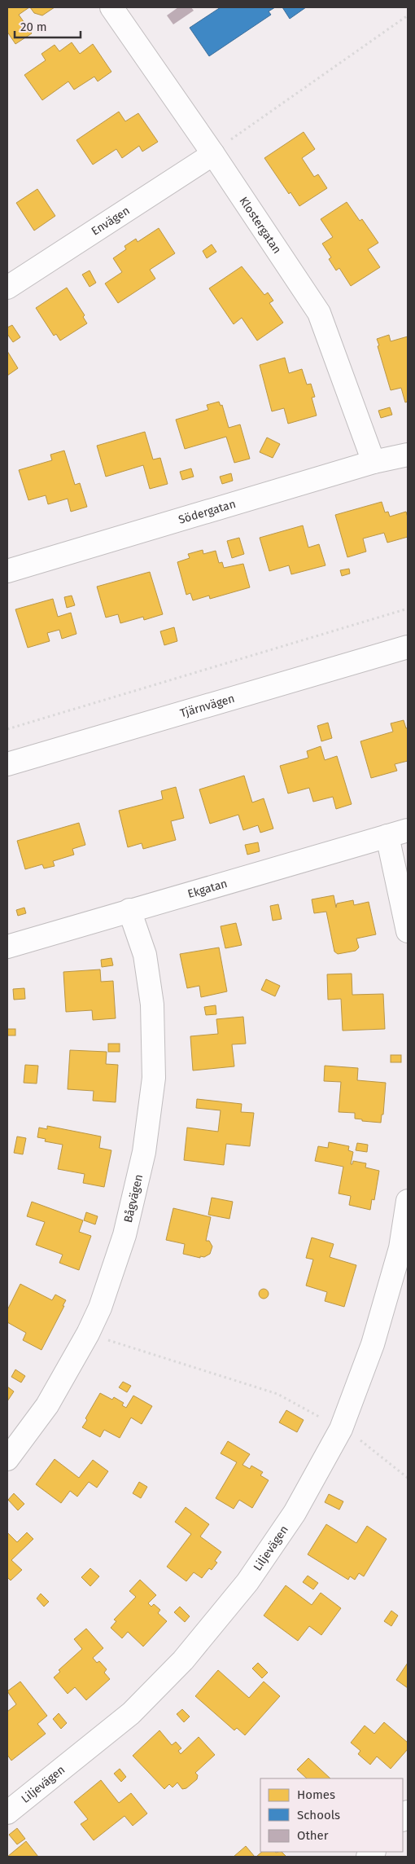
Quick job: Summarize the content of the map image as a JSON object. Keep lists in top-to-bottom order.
{
  "streets": {
    "street": [
      "Envägen",
      "Klostergatan",
      "Södergatan",
      "Tjärnvägen",
      "Ekgatan",
      "Bågvägen",
      "Liljevägen"
    ]
  },
  "crossings": [
    ["Envägen", "Klostergatan"],
    ["Klostergatan", "Södergatan"],
    ["Ekgatan", "Bågvägen"]
  ],
  "legend": ["Homes", "Schools", "Other"],
  "scale_bar": "20 m"
}
